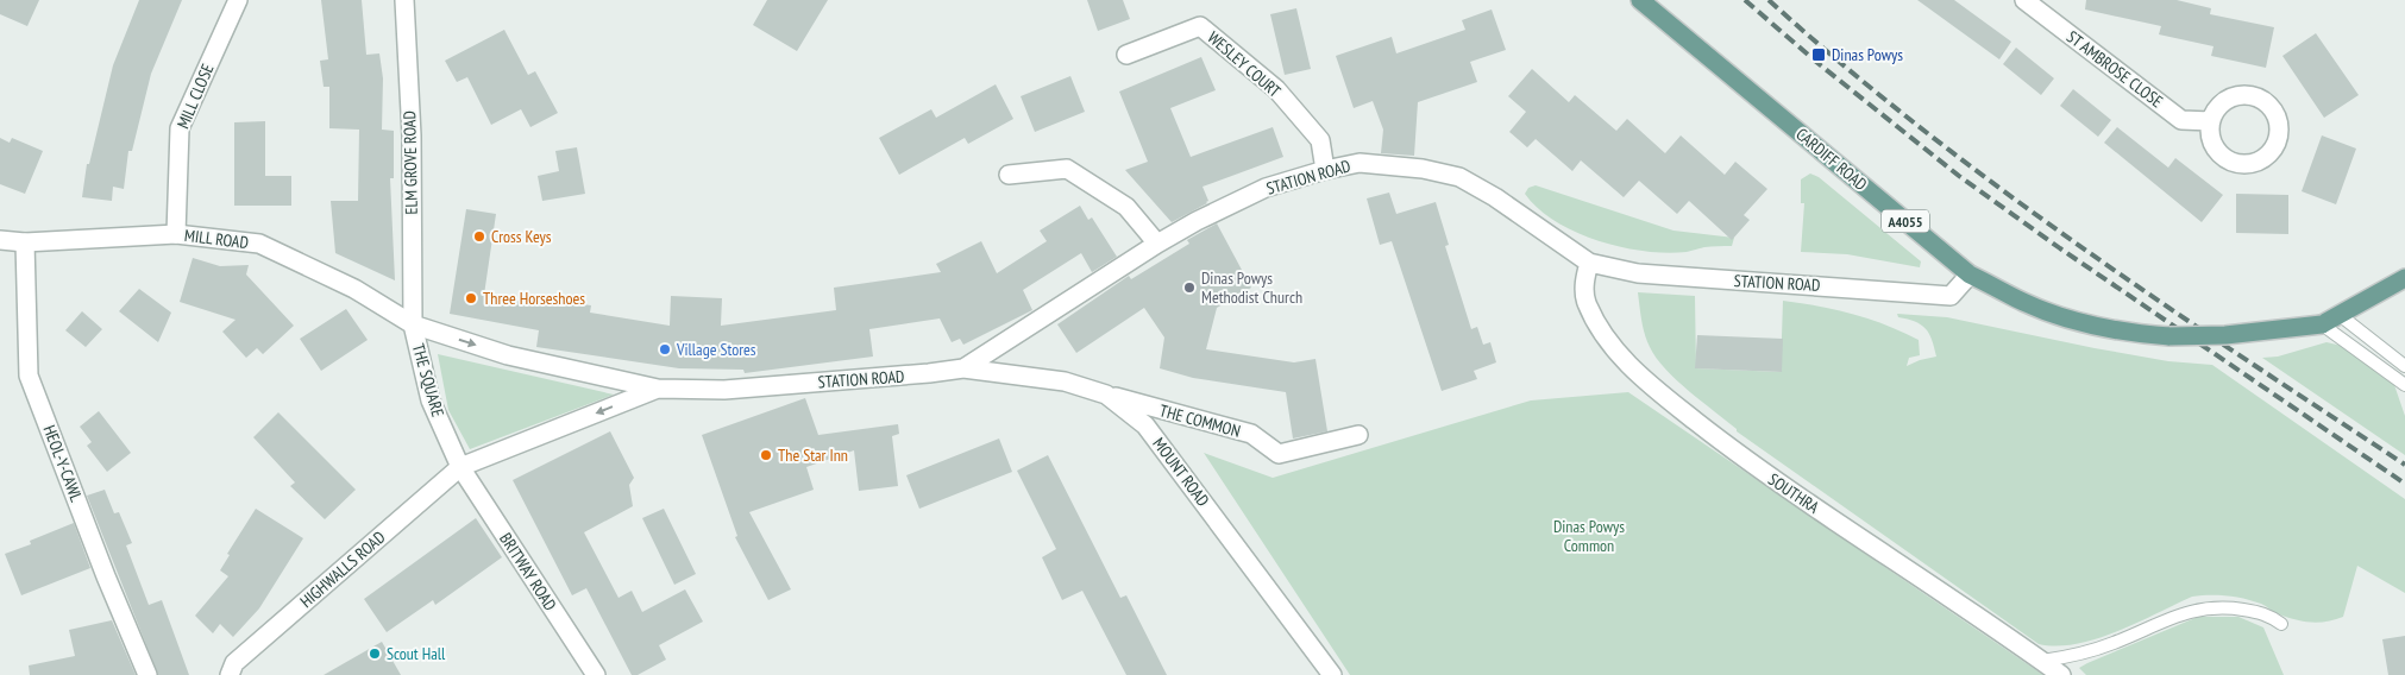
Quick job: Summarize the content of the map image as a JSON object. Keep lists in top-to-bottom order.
{
  "streets": {
    "main road": ["CARDIFF ROAD", "A4055"],
    "street": [
      "WESLEY COURT",
      "ST AMBROSE CLOSE",
      "MILL CLOSE",
      "ELM GROVE ROAD",
      "STATION ROAD",
      "MILL ROAD",
      "THE SQUARE",
      "THE COMMON",
      "HEOL-Y-CAWL",
      "MOUNT ROAD",
      "SOUTHRA",
      "HIGHWALLS ROAD",
      "BRITWAY ROAD"
    ]
  },
  "crossings": [
    ["WESLEY COURT", "STATION ROAD"],
    ["MILL CLOSE", "MILL ROAD"],
    ["CARDIFF ROAD", "STATION ROAD"],
    ["CARDIFF ROAD", "A4055"],
    ["ELM GROVE ROAD", "STATION ROAD"],
    ["ELM GROVE ROAD", "MILL ROAD"],
    ["ELM GROVE ROAD", "THE SQUARE"],
    ["STATION ROAD", "MILL ROAD"],
    ["STATION ROAD", "THE SQUARE"],
    ["STATION ROAD", "MOUNT ROAD"],
    ["STATION ROAD", "SOUTHRA"],
    ["STATION ROAD", "HIGHWALLS ROAD"],
    ["STATION ROAD", "BRITWAY ROAD"],
    ["MILL ROAD", "THE SQUARE"],
    ["MILL ROAD", "HEOL-Y-CAWL"],
    ["THE SQUARE", "HIGHWALLS ROAD"],
    ["THE SQUARE", "BRITWAY ROAD"],
    ["THE COMMON", "MOUNT ROAD"],
    ["HIGHWALLS ROAD", "BRITWAY ROAD"]
  ],
  "parks": ["Dinas Powys Common"],
  "places": {
    "transit": ["Dinas Powys"],
    "other": [
      "Cross Keys",
      "Dinas Powys Methodist Church",
      "Three Horseshoes",
      "Village Stores",
      "The Star Inn",
      "Scout Hall"
    ]
  }
}
